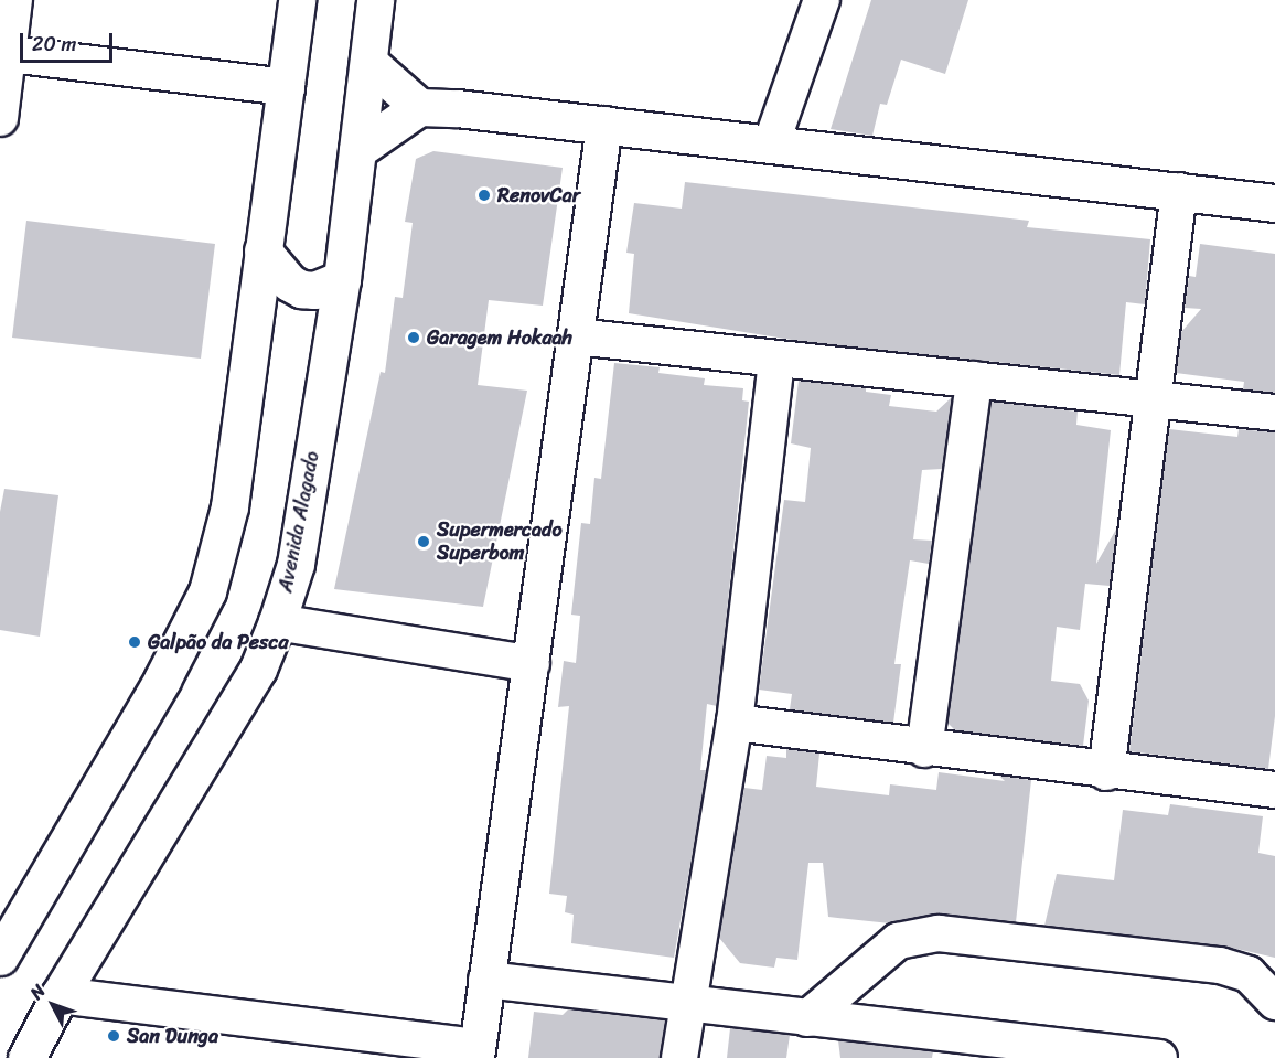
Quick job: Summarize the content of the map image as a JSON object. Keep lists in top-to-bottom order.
{
  "streets": {
    "main road": ["Avenida Alagado"]
  },
  "places": [
    "RenovCar",
    "Garagem Hokaah",
    "Supermercado Superbom",
    "Galpão da Pesca",
    "San Dunga"
  ],
  "scale_bar": "20 m",
  "north": "top left"
}
